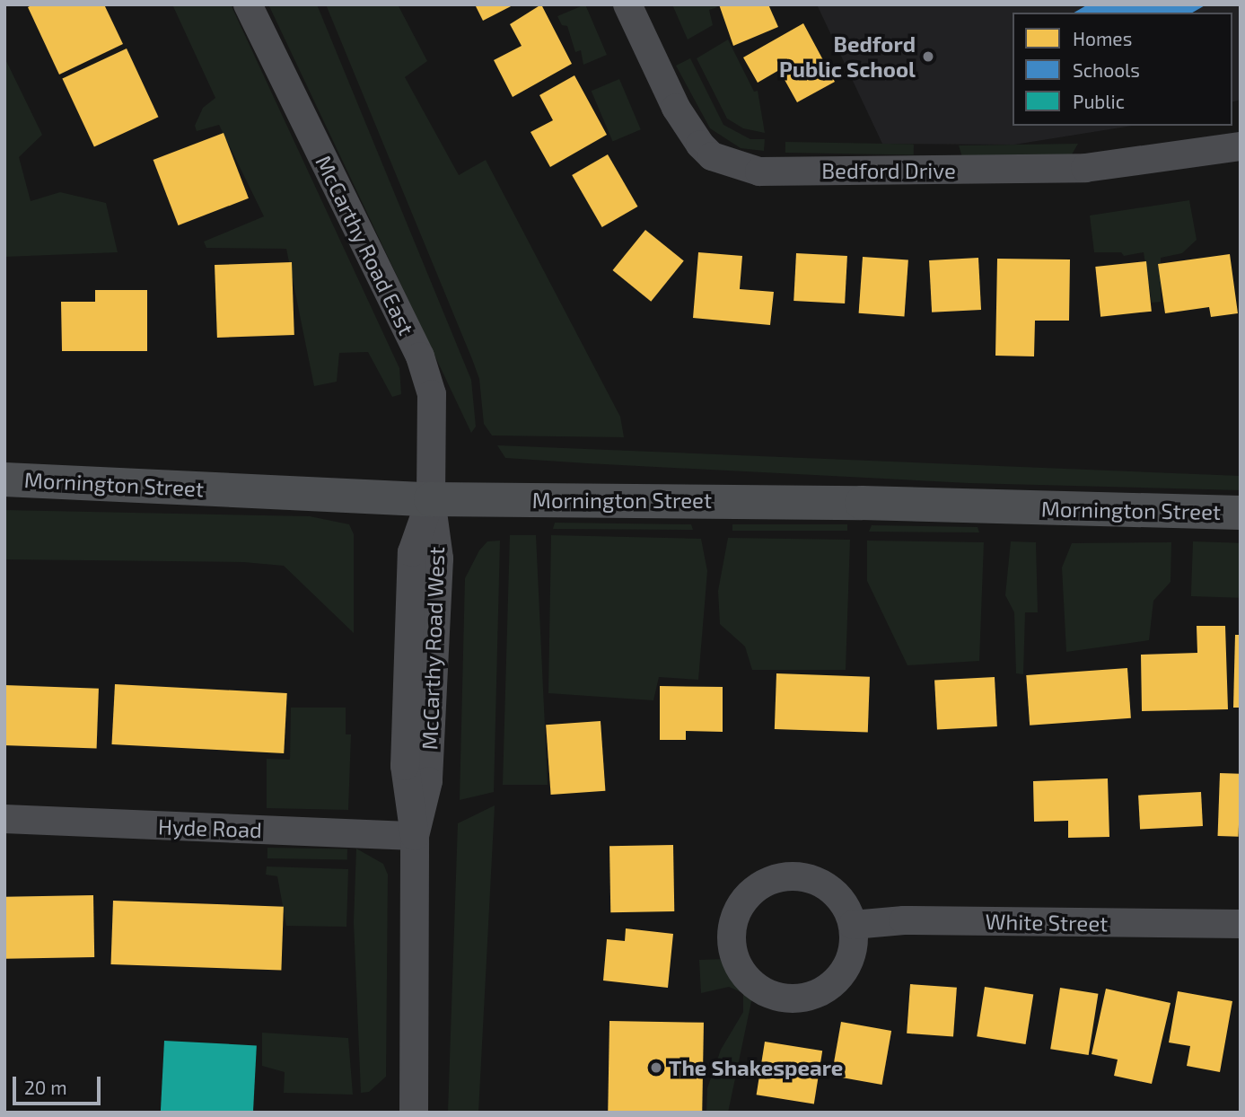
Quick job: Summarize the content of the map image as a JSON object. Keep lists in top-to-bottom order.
{
  "streets": {
    "main road": ["Mornington Street"],
    "street": [
      "Bedford Drive",
      "McCarthy Road East",
      "McCarthy Road West",
      "Hyde Road",
      "White Street"
    ]
  },
  "crossings": [
    ["McCarthy Road East", "Mornington Street"],
    ["McCarthy Road East", "McCarthy Road West"],
    ["Mornington Street", "McCarthy Road West"],
    ["McCarthy Road West", "Hyde Road"]
  ],
  "places": ["Bedford Public School", "The Shakespeare"],
  "legend": ["Homes", "Schools", "Public"],
  "scale_bar": "20 m"
}
